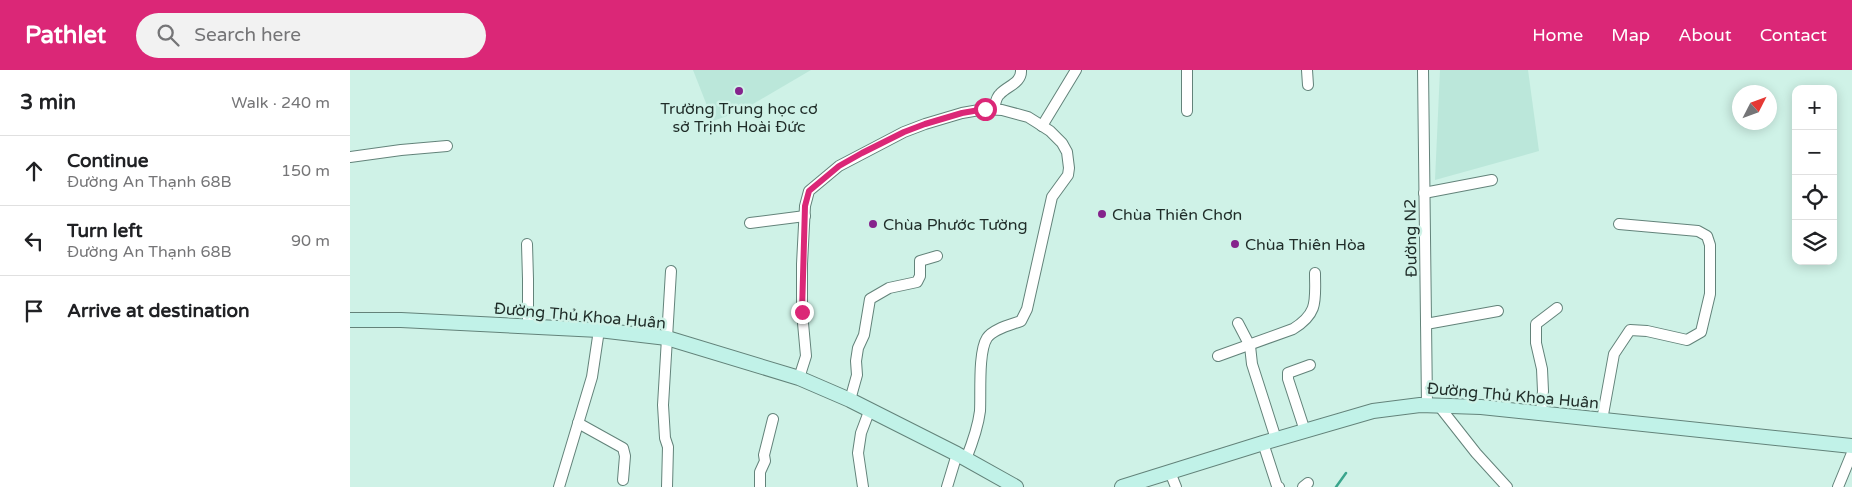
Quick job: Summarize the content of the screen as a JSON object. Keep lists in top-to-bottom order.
{
  "streets": {
    "main road": ["Đường Thủ Khoa Huân"],
    "street": ["Đường N2"]
  },
  "crossings": [
    ["Đường N2", "Đường Thủ Khoa Huân"]
  ],
  "places": [
    "Trường Trung học cơ sở Trịnh Hoài Đức",
    "Chùa Thiên Chơn",
    "Chùa Phước Tường",
    "Chùa Thiên Hòa"
  ],
  "north": "top right",
  "page": {
    "header": "Pathlet",
    "search": "Search here",
    "nav": [
      "Home",
      "Map",
      "About",
      "Contact"
    ],
    "heading": ["3 min", "Walk · 240 m"],
    "map_buttons": ["+", "−"],
    "list": [
      ["Continue", "Đường An Thạnh 68B", "150 m"],
      ["Turn left", "Đường An Thạnh 68B", "90 m"],
      "Arrive at destination"
    ]
  }
}
